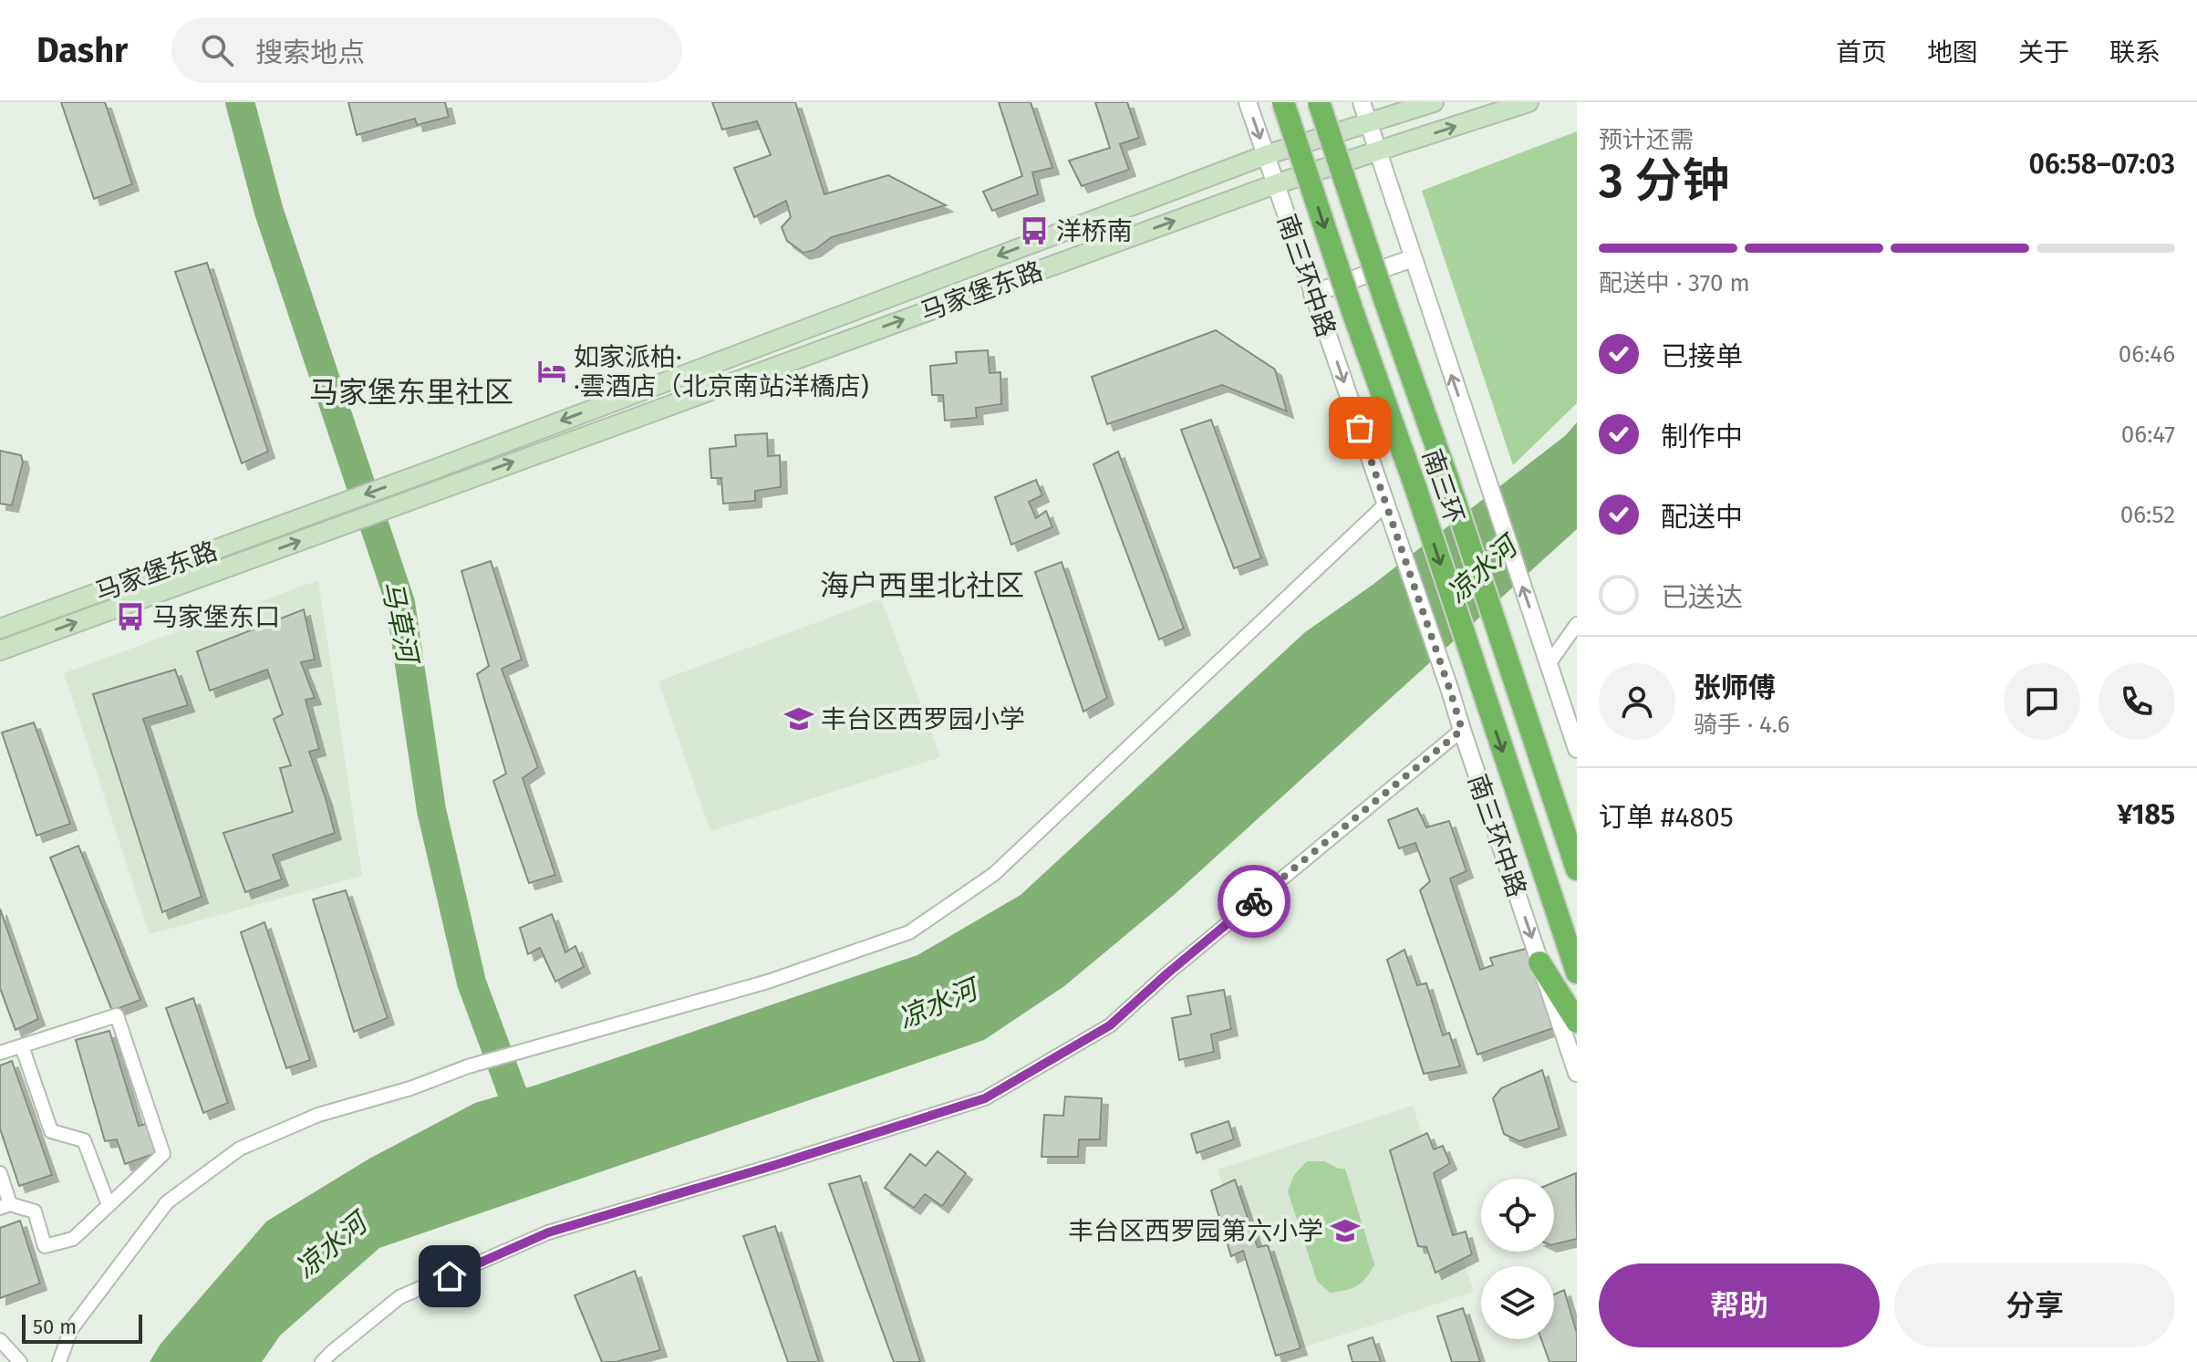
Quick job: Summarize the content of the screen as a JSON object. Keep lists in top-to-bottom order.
{
  "streets": {
    "highway": ["南三环"],
    "main road": ["马家堡东路"],
    "street": ["南三环中路"]
  },
  "crossings": [
    ["南三环中路", "马家堡东路"]
  ],
  "districts": ["马家堡东里社区", "海户西里北社区"],
  "water": ["凉水河", "马草河"],
  "places": {
    "bus stop": ["洋桥南", "马家堡东口"],
    "hotel": ["如家派柏· ·雲酒店（北京南站洋橋店)"],
    "school or university": ["丰台区西罗园小学", "丰台区西罗园第六小学"]
  },
  "scale_bar": "50 m",
  "page": {
    "header": "Dashr",
    "search": "搜索地点",
    "nav": [
      "首页",
      "地图",
      "关于",
      "联系"
    ],
    "heading": ["3 分钟", "预计还需", "06:58–07:03"],
    "panel": [
      "张师傅",
      "骑手 · 4.6",
      "订单 #4805",
      "¥185"
    ],
    "bar": "配送中 · 370 m",
    "list": [
      ["已接单", "06:46"],
      ["制作中", "06:47"],
      ["配送中", "06:52"],
      "已送达"
    ],
    "buttons": ["帮助", "分享"],
    "scale": "50 m"
  }
}
